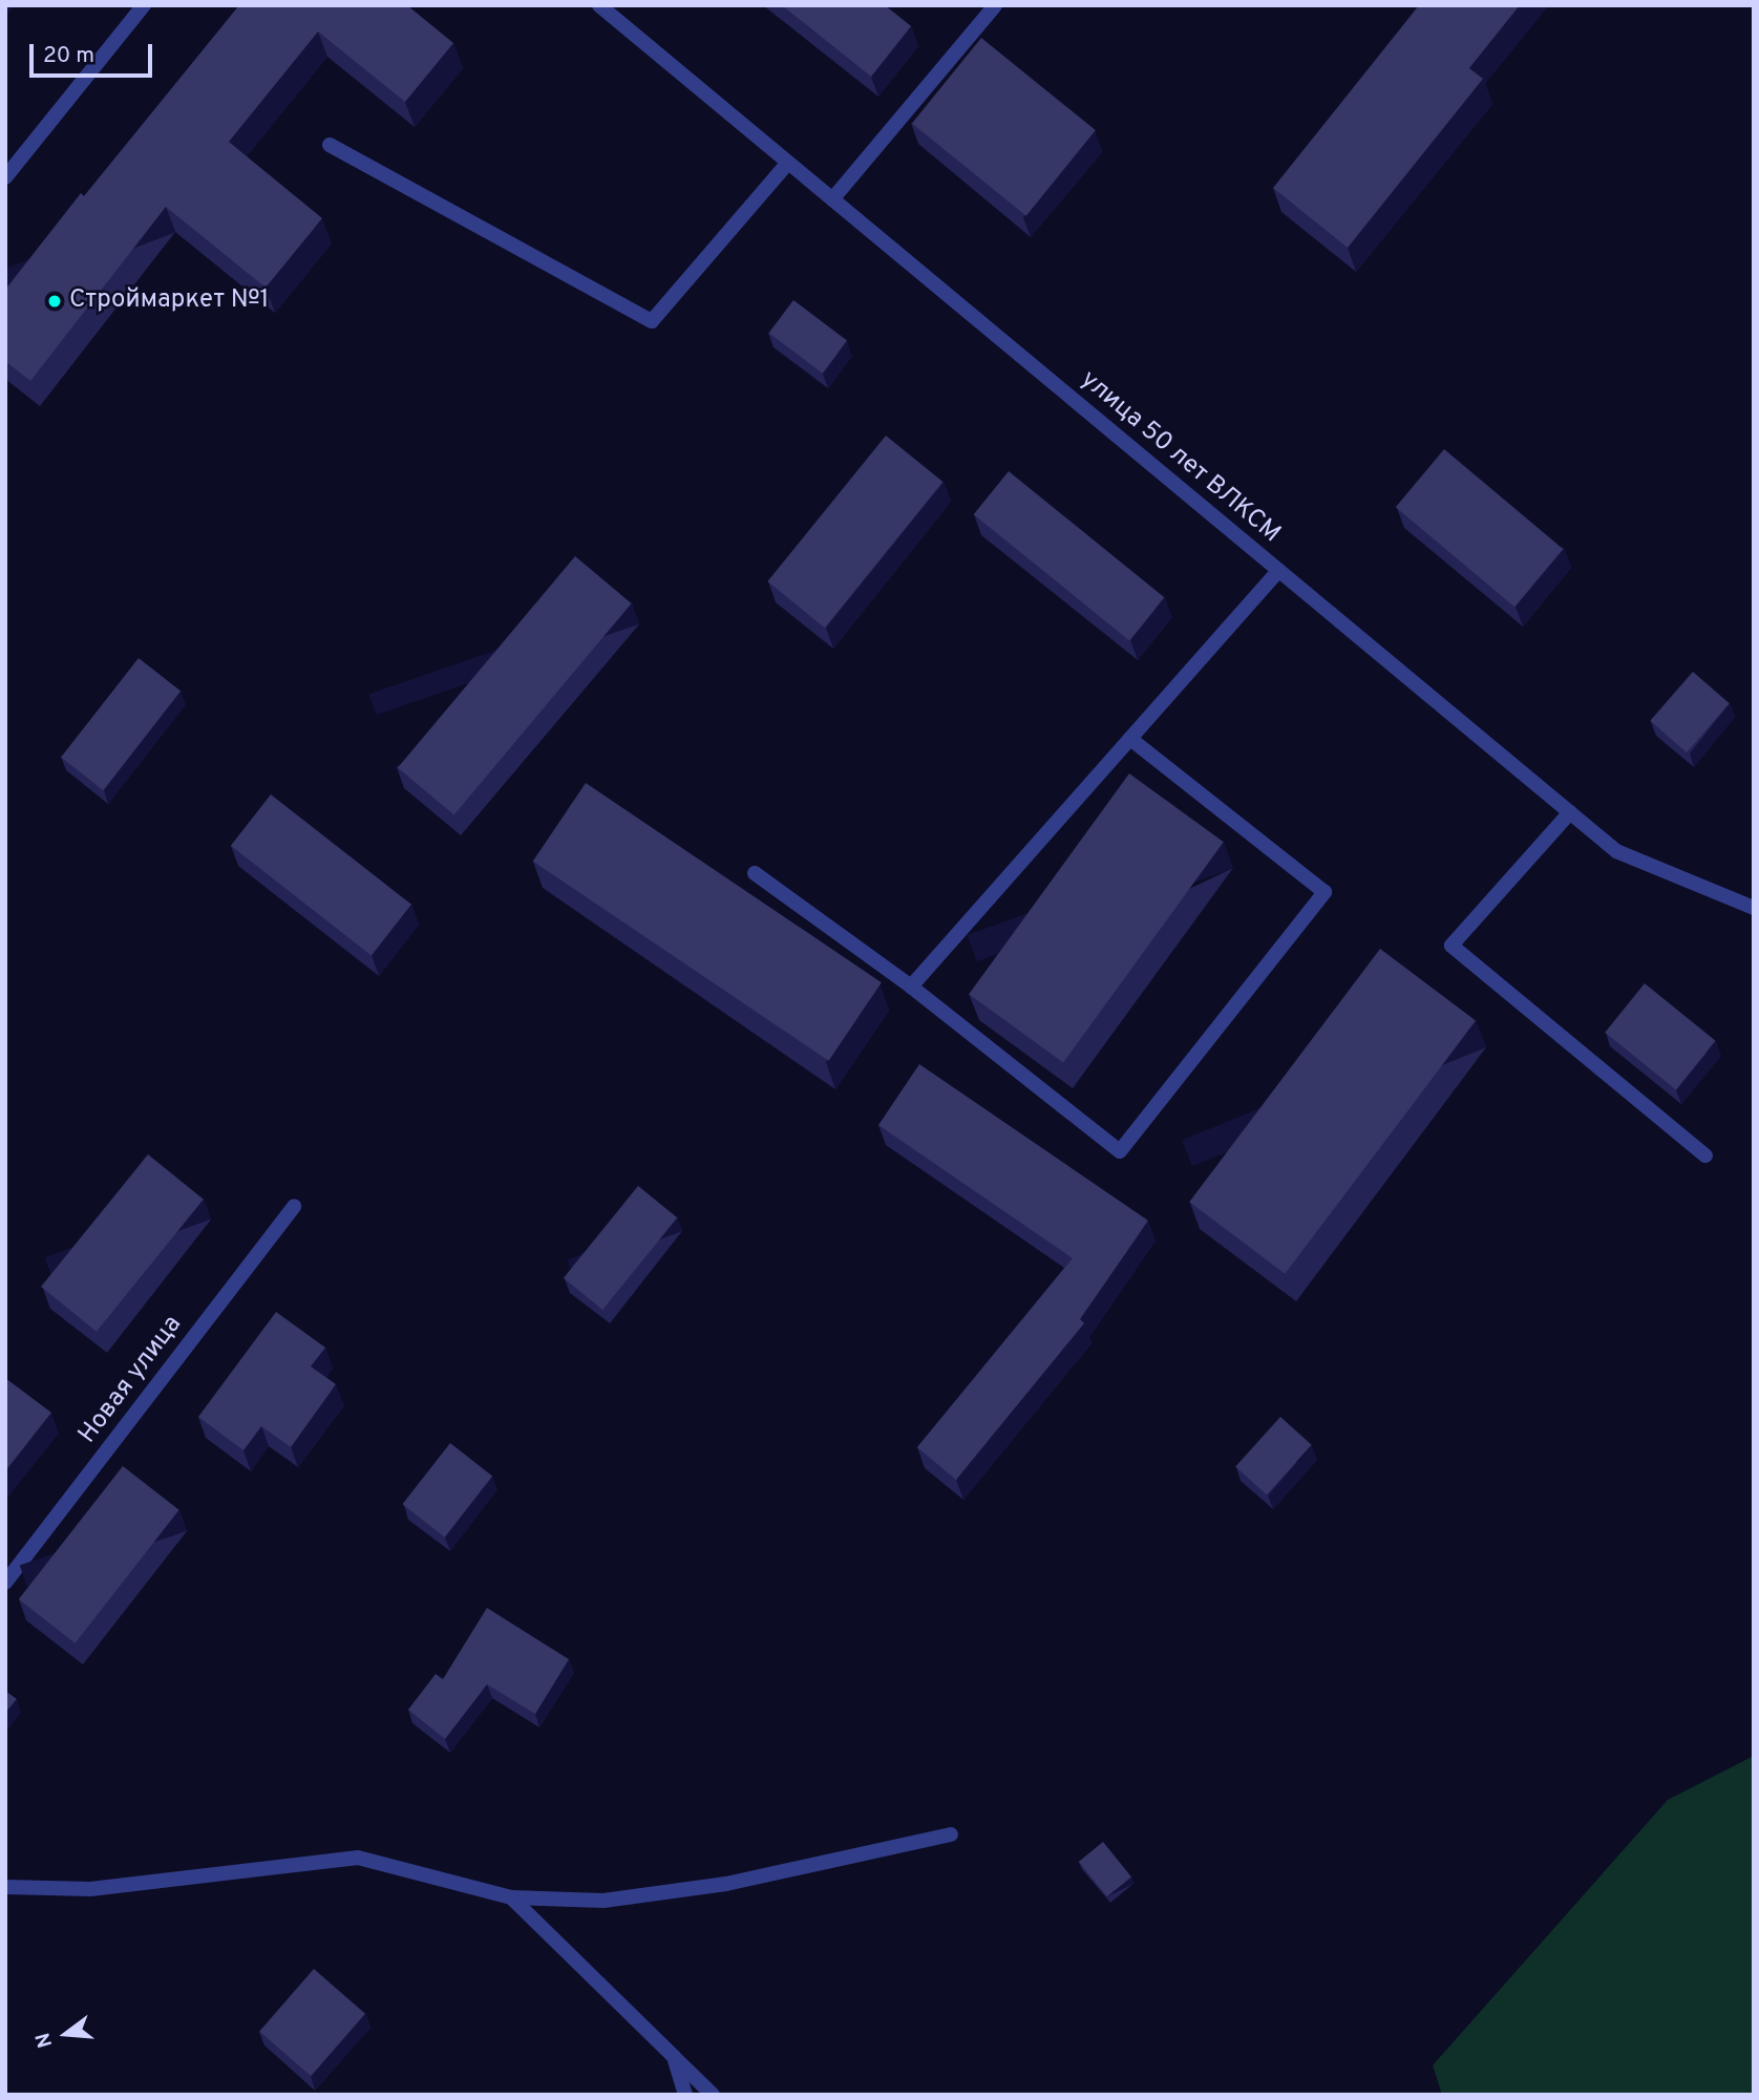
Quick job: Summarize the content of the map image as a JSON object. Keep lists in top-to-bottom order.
{
  "streets": {
    "street": ["улица 50 лет ВЛКСМ", "Новая улица"]
  },
  "places": ["Строймаркет №1"],
  "scale_bar": "20 m",
  "north": "left"
}
